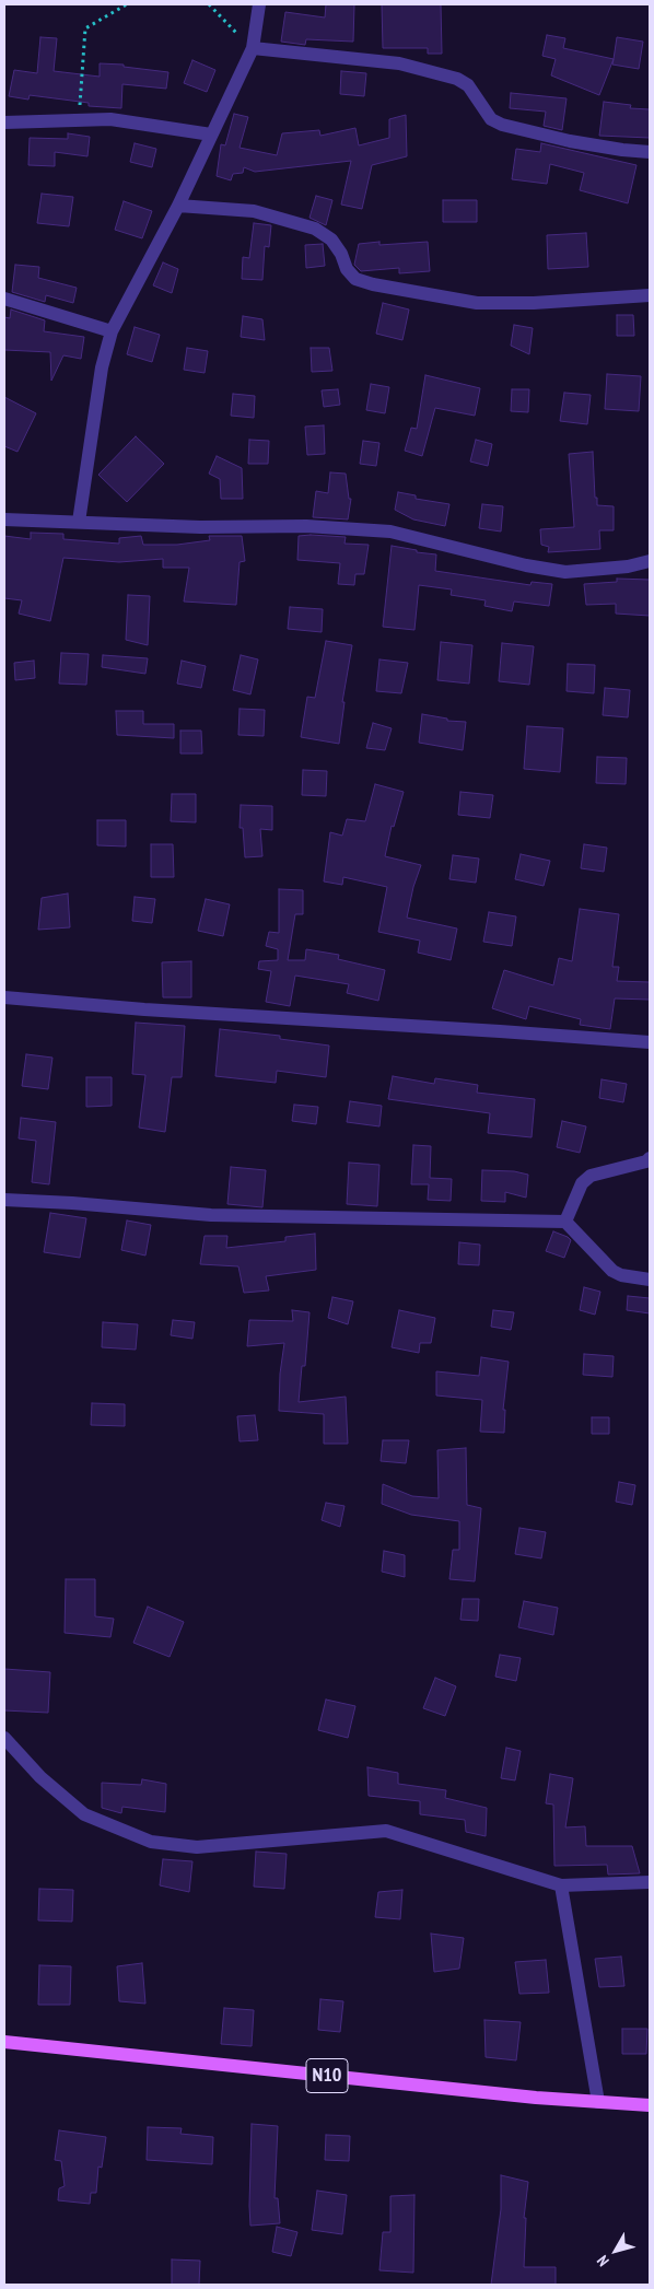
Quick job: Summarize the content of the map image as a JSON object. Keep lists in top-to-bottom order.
{
  "streets": {
    "main road": ["N10"]
  },
  "north": "bottom left"
}
